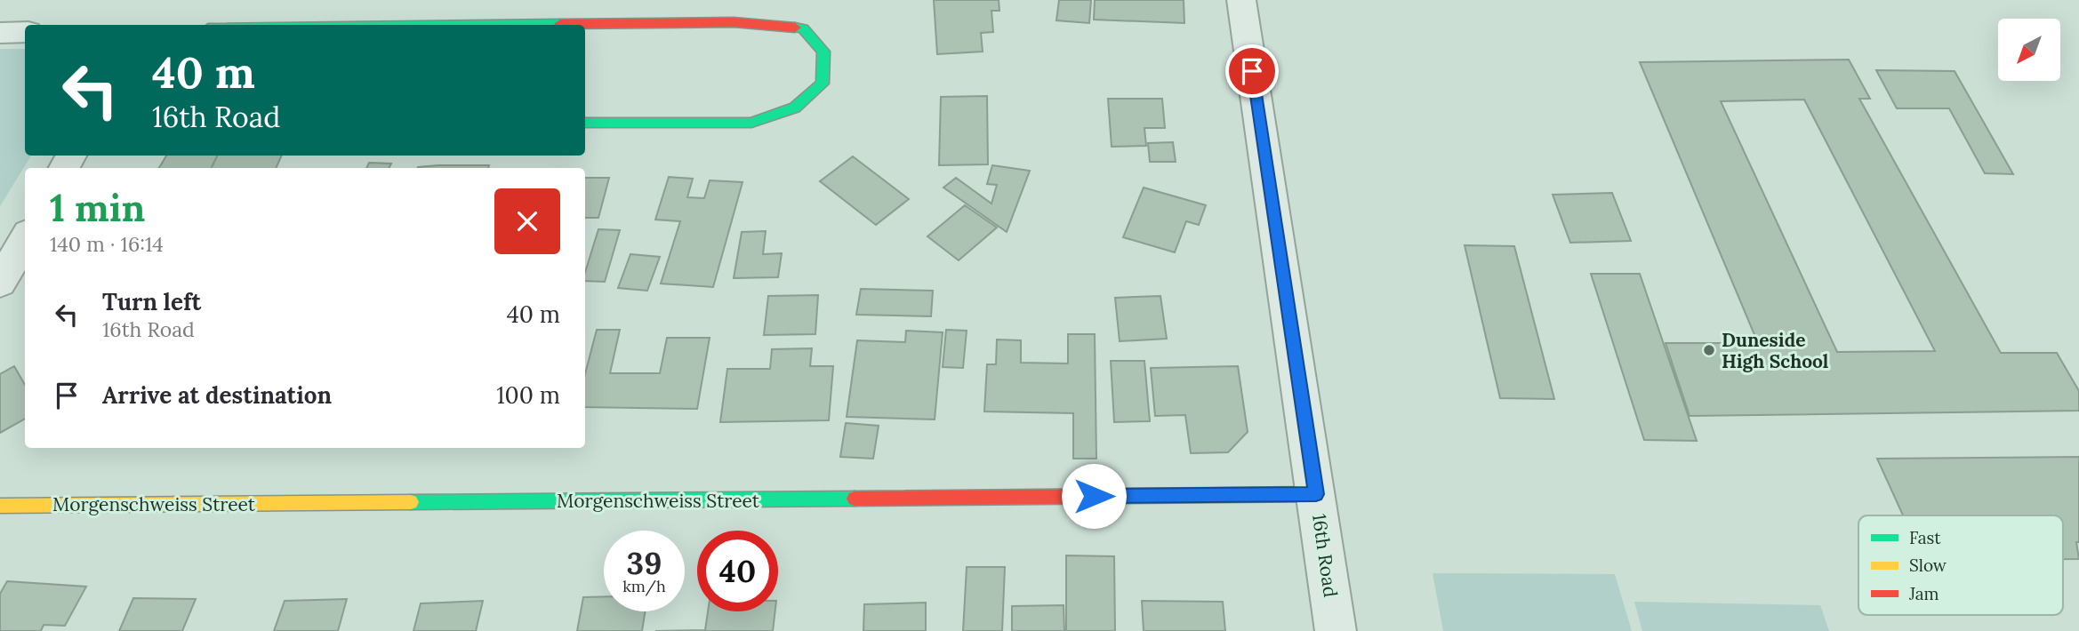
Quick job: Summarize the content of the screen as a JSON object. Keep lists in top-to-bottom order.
{
  "streets": {
    "street": ["Morgenschweiss Street", "16th Road"]
  },
  "crossings": [
    ["Morgenschweiss Street", "16th Road"]
  ],
  "places": ["Duneside High School"],
  "legend": ["Fast", "Slow", "Jam"],
  "north": "bottom left",
  "page": {
    "turn": ["40 m", "16th Road"],
    "heading": ["1 min", "140 m · 16:14"],
    "list": [
      {
        "name": "Turn left",
        "note": "16th Road",
        "value": "40 m"
      },
      {
        "name": "Arrive at destination",
        "value": "100 m"
      }
    ],
    "speed": "39 km/h",
    "limit": "40"
  }
}
